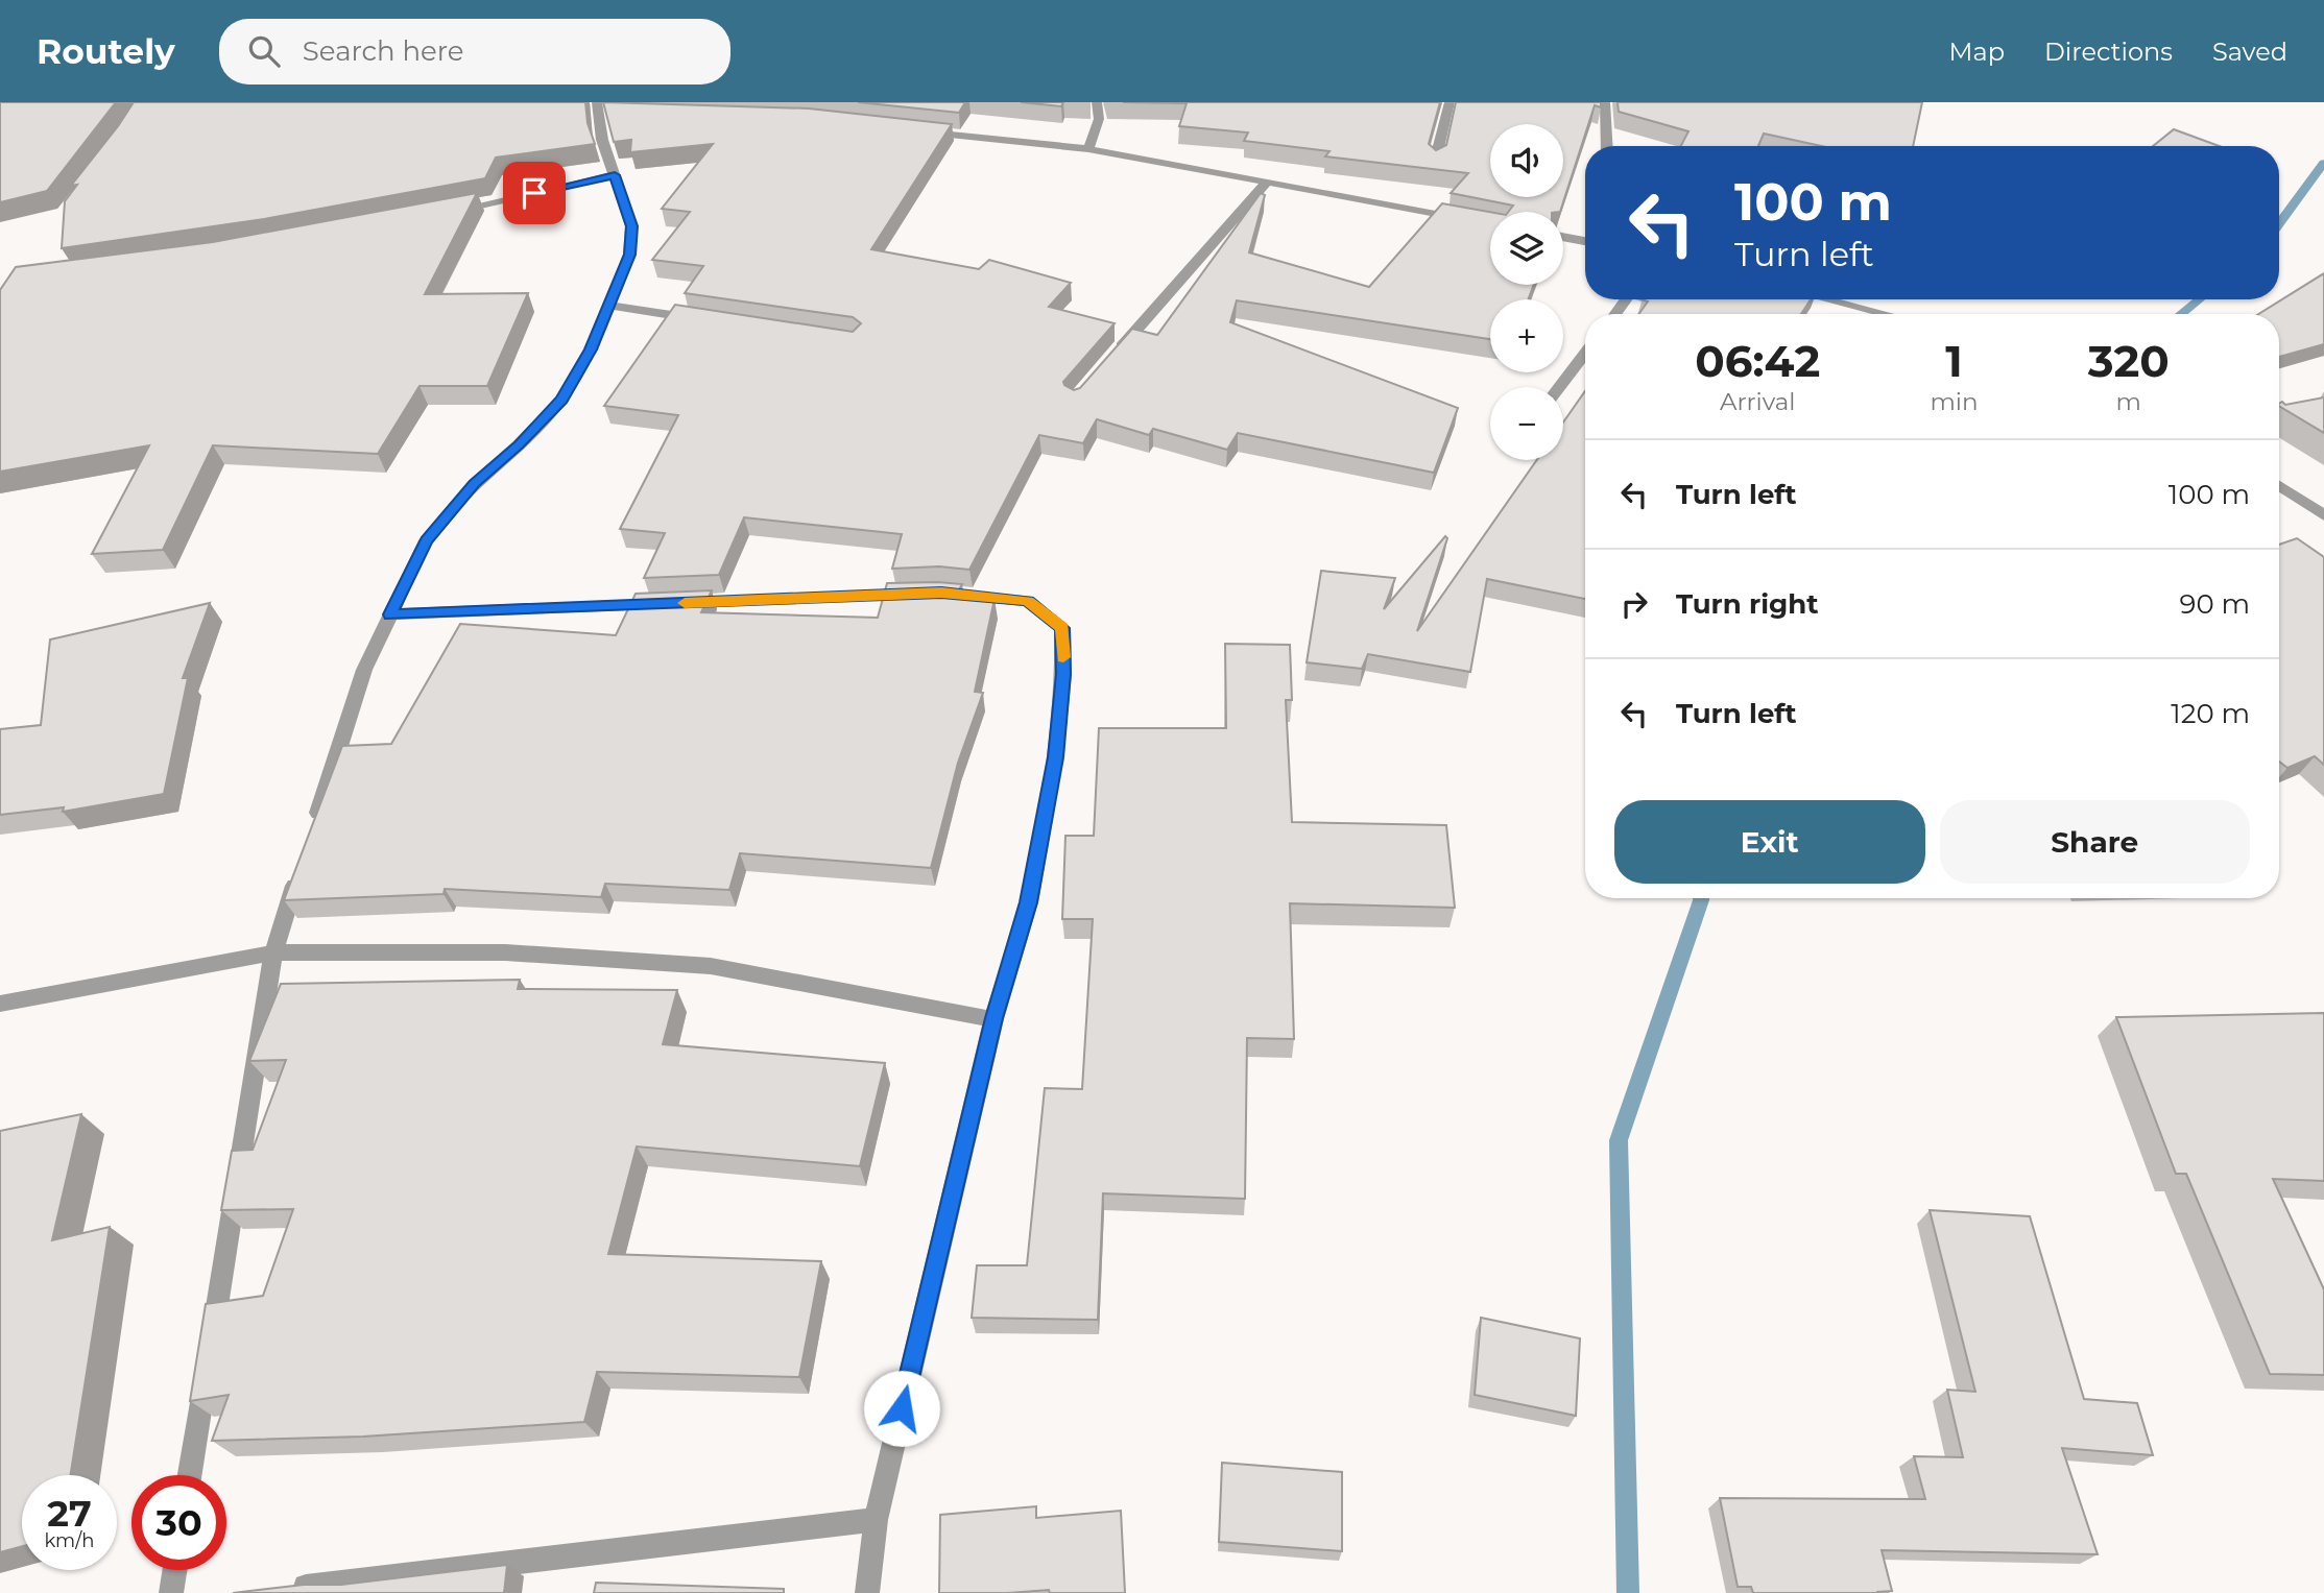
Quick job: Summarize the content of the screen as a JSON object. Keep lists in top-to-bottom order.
{
  "page": {
    "header": "Routely",
    "search": "Search here",
    "nav": ["Map", "Directions", "Saved"],
    "map_buttons": ["+", "−"],
    "turn": ["100 m", "Turn left"],
    "eta": [
      "06:42",
      "Arrival",
      "1",
      "min",
      "320",
      "m"
    ],
    "list": [
      {
        "name": "Turn left",
        "value": "100 m"
      },
      {
        "name": "Turn right",
        "value": "90 m"
      },
      {
        "name": "Turn left",
        "value": "120 m"
      }
    ],
    "buttons": ["Exit", "Share"],
    "speed": "27 km/h",
    "limit": "30"
  }
}
